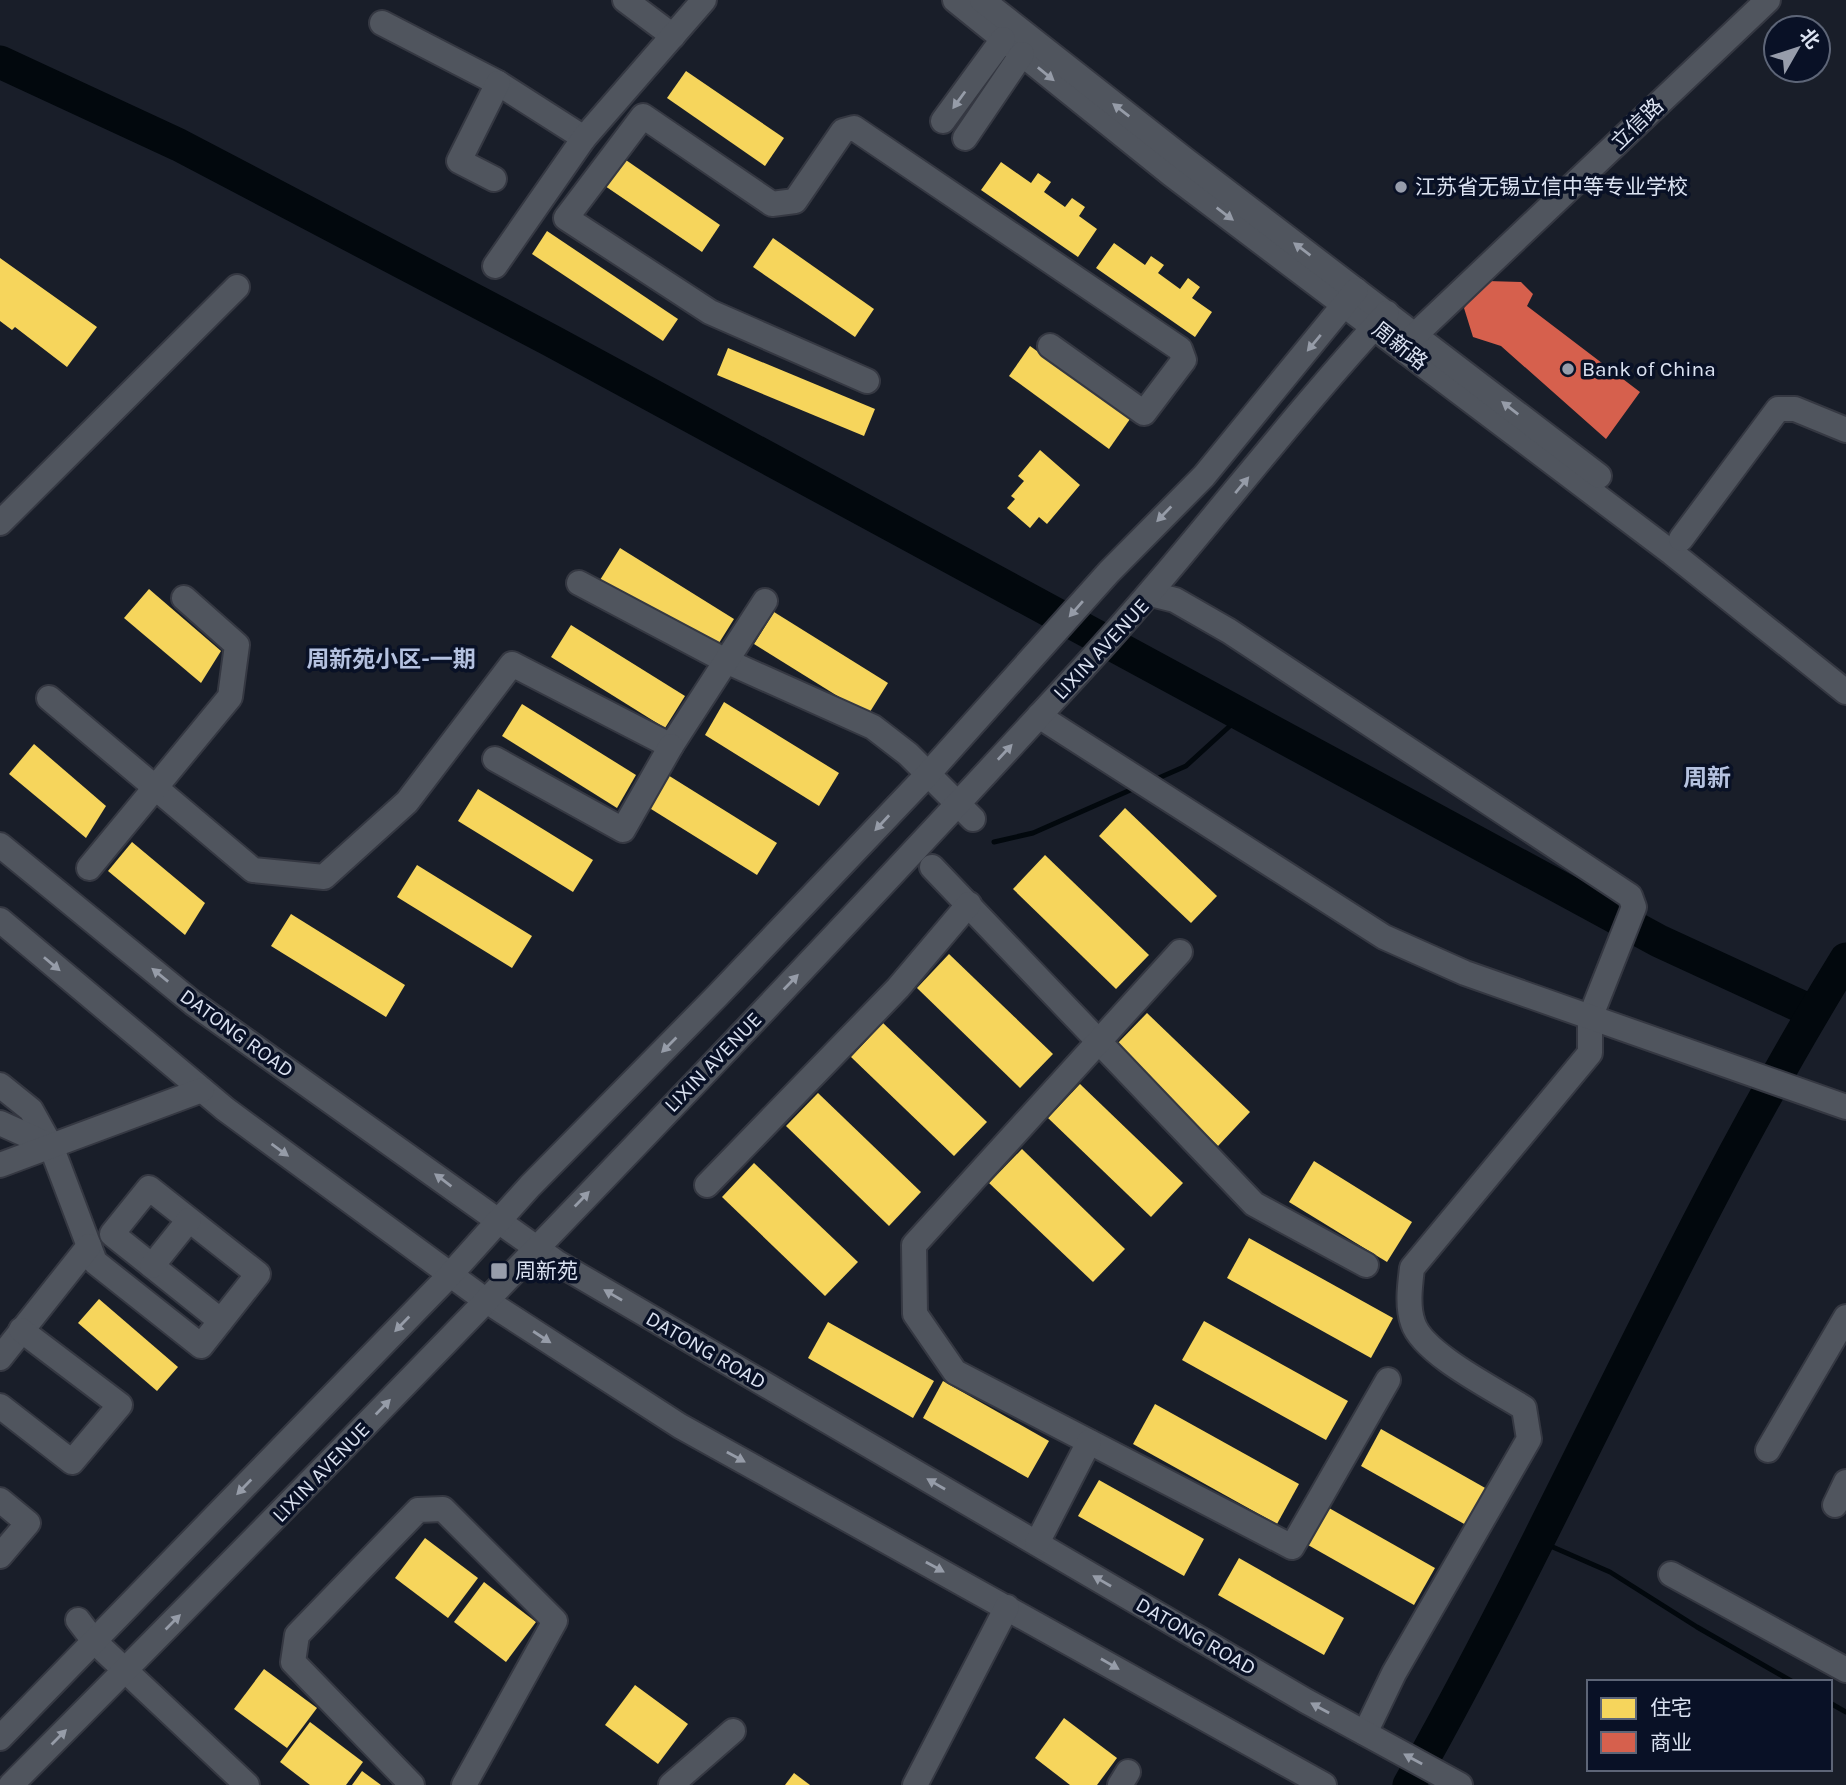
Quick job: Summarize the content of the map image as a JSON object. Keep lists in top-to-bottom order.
{
  "streets": {
    "street": [
      "立信路",
      "周新路",
      "LIXIN AVENUE",
      "DATONG ROAD"
    ]
  },
  "crossings": [
    ["立信路", "周新路"],
    ["周新路", "LIXIN AVENUE"],
    ["LIXIN AVENUE", "DATONG ROAD"]
  ],
  "districts": ["周新苑小区-一期", "周新"],
  "places": {
    "other": ["江苏省无锡立信中等专业学校", "Bank of China"],
    "transit": ["周新苑"]
  },
  "legend": ["住宅", "商业"],
  "north": "top right"
}
